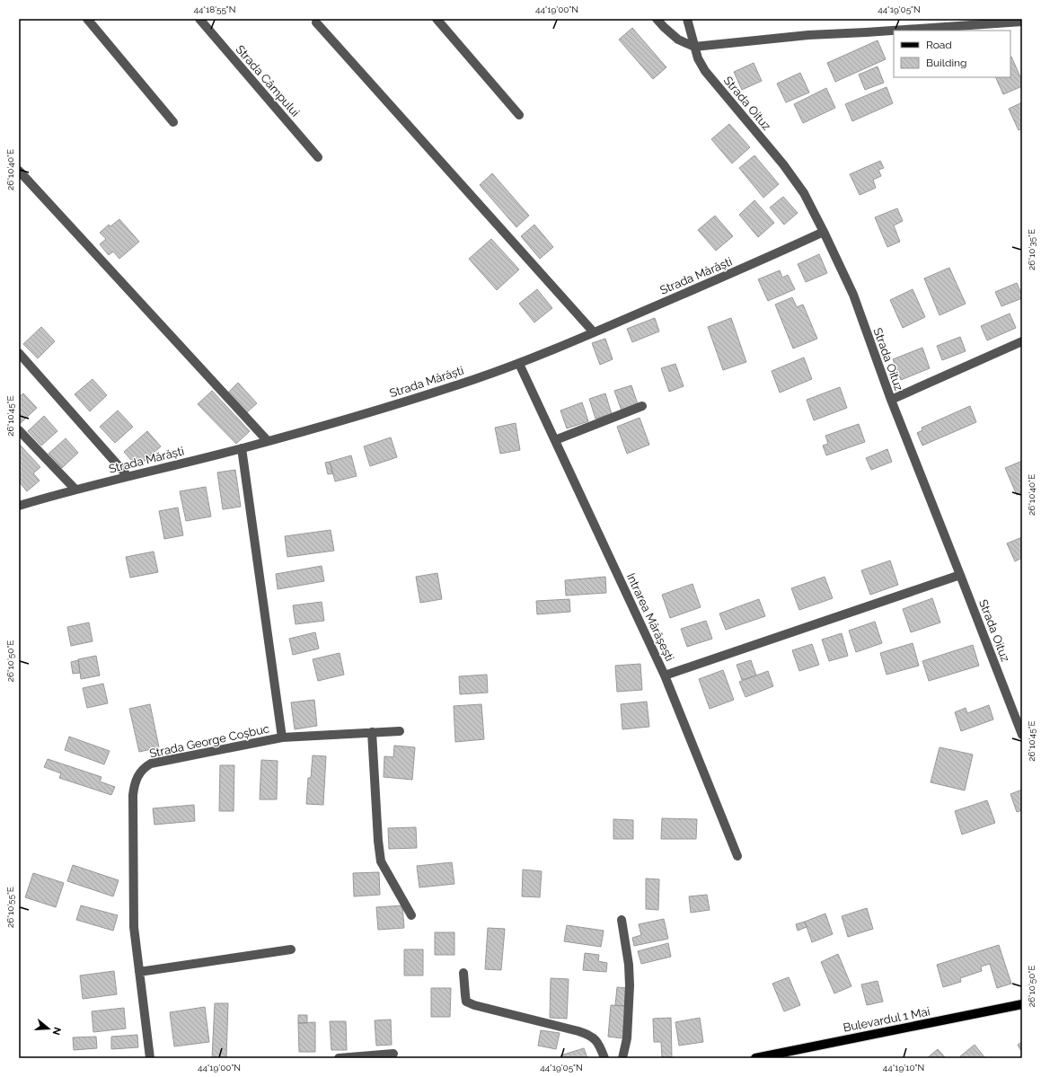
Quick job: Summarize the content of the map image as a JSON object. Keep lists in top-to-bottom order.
{
  "streets": {
    "main road": ["Bulevardul 1 Mai"],
    "street": [
      "Strada Câmpului",
      "Strada Oituz",
      "Strada Mărăști",
      "Intrarea Mărășești",
      "Strada George Coșbuc"
    ]
  },
  "crossings": [
    ["Strada Oituz", "Strada Mărăști"],
    ["Strada Oituz", "Intrarea Mărășești"],
    ["Strada Mărăști", "Intrarea Mărășești"],
    ["Strada Mărăști", "Strada George Coșbuc"]
  ],
  "legend": ["Road", "Building"],
  "north": "right",
  "coordinates": [
    "44°18'55\"N",
    "44°19'00\"N",
    "44°19'05\"N",
    "26°10'40\"E",
    "26°10'35\"E",
    "26°10'45\"E",
    "26°10'50\"E",
    "26°10'55\"E",
    "44°19'10\"N"
  ]
}
